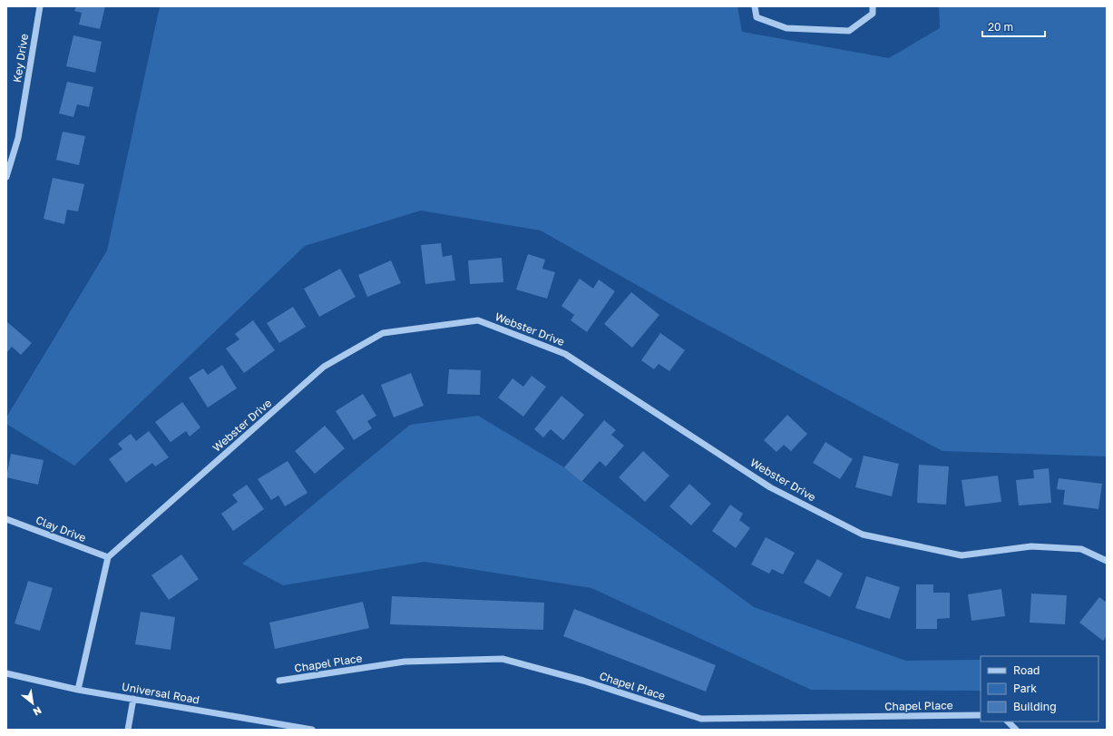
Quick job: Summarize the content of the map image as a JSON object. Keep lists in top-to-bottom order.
{
  "streets": {
    "street": [
      "Key Drive",
      "Webster Drive",
      "Clay Drive",
      "Chapel Place",
      "Universal Road"
    ]
  },
  "crossings": [
    ["Webster Drive", "Clay Drive"]
  ],
  "legend": ["Road", "Park", "Building"],
  "scale_bar": "20 m",
  "north": "bottom right"
}
